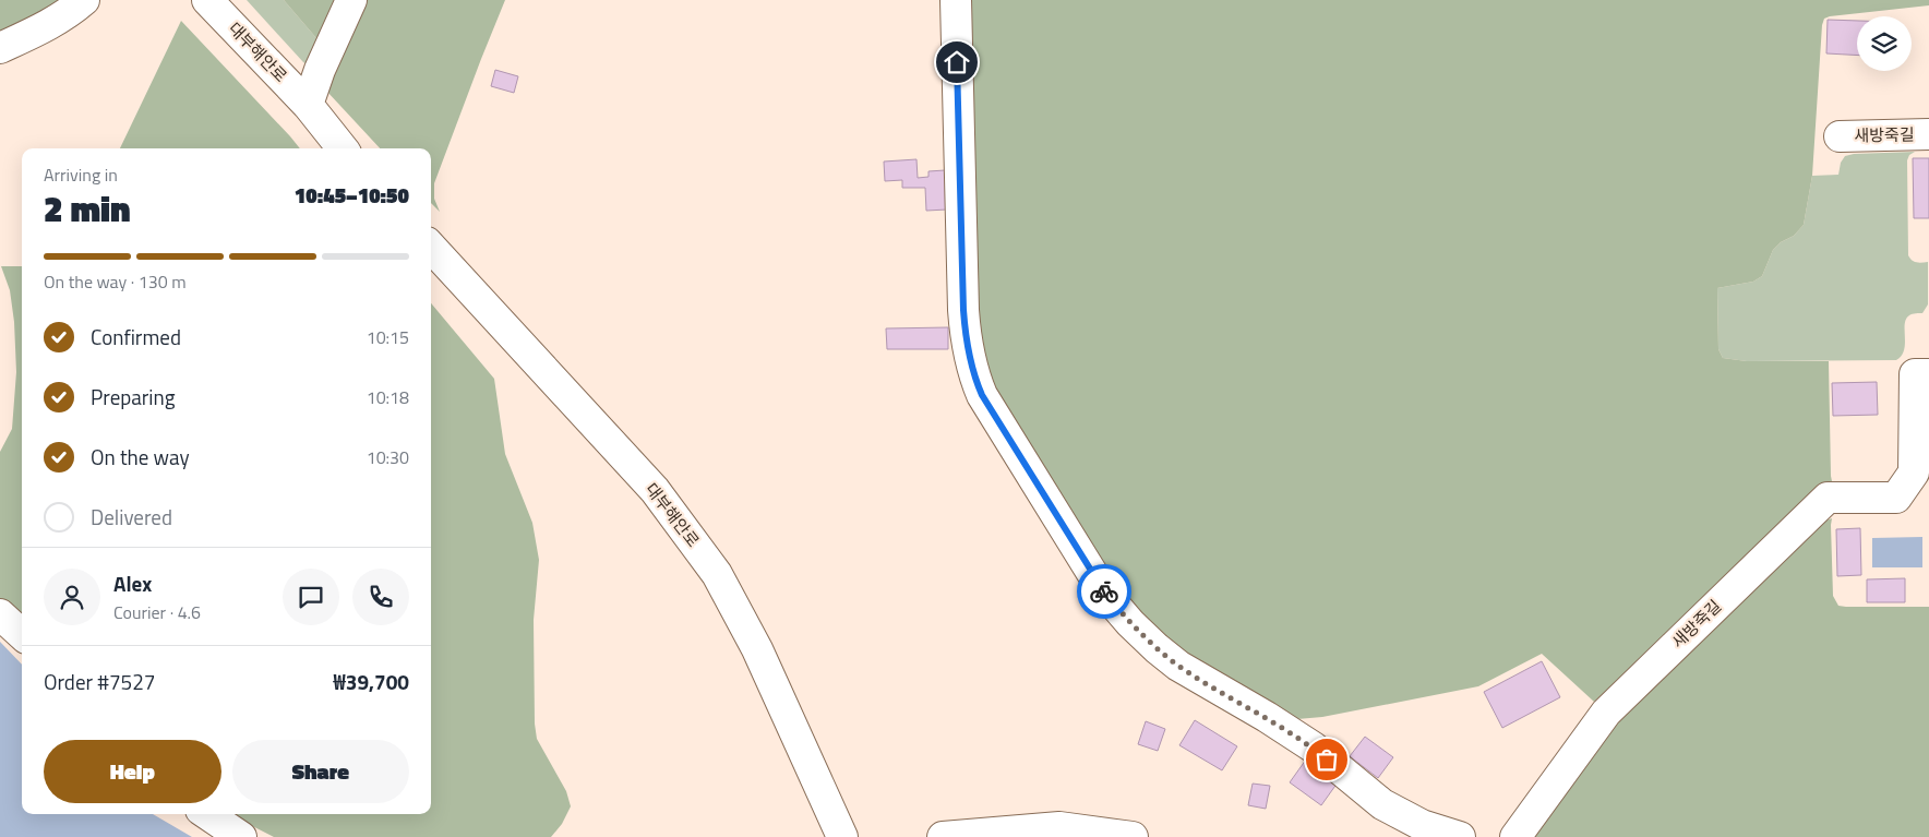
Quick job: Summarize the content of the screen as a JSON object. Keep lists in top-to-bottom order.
{
  "streets": {
    "street": ["대부해안로", "새방죽길"]
  },
  "page": {
    "heading": ["2 min", "Arriving in", "10:45–10:50"],
    "panel": [
      "Alex",
      "Courier · 4.6",
      "Order #7527",
      "₩39,700"
    ],
    "bar": "On the way · 130 m",
    "list": [
      ["Confirmed", "10:15"],
      ["Preparing", "10:18"],
      ["On the way", "10:30"],
      "Delivered"
    ],
    "buttons": ["Help", "Share"]
  }
}
